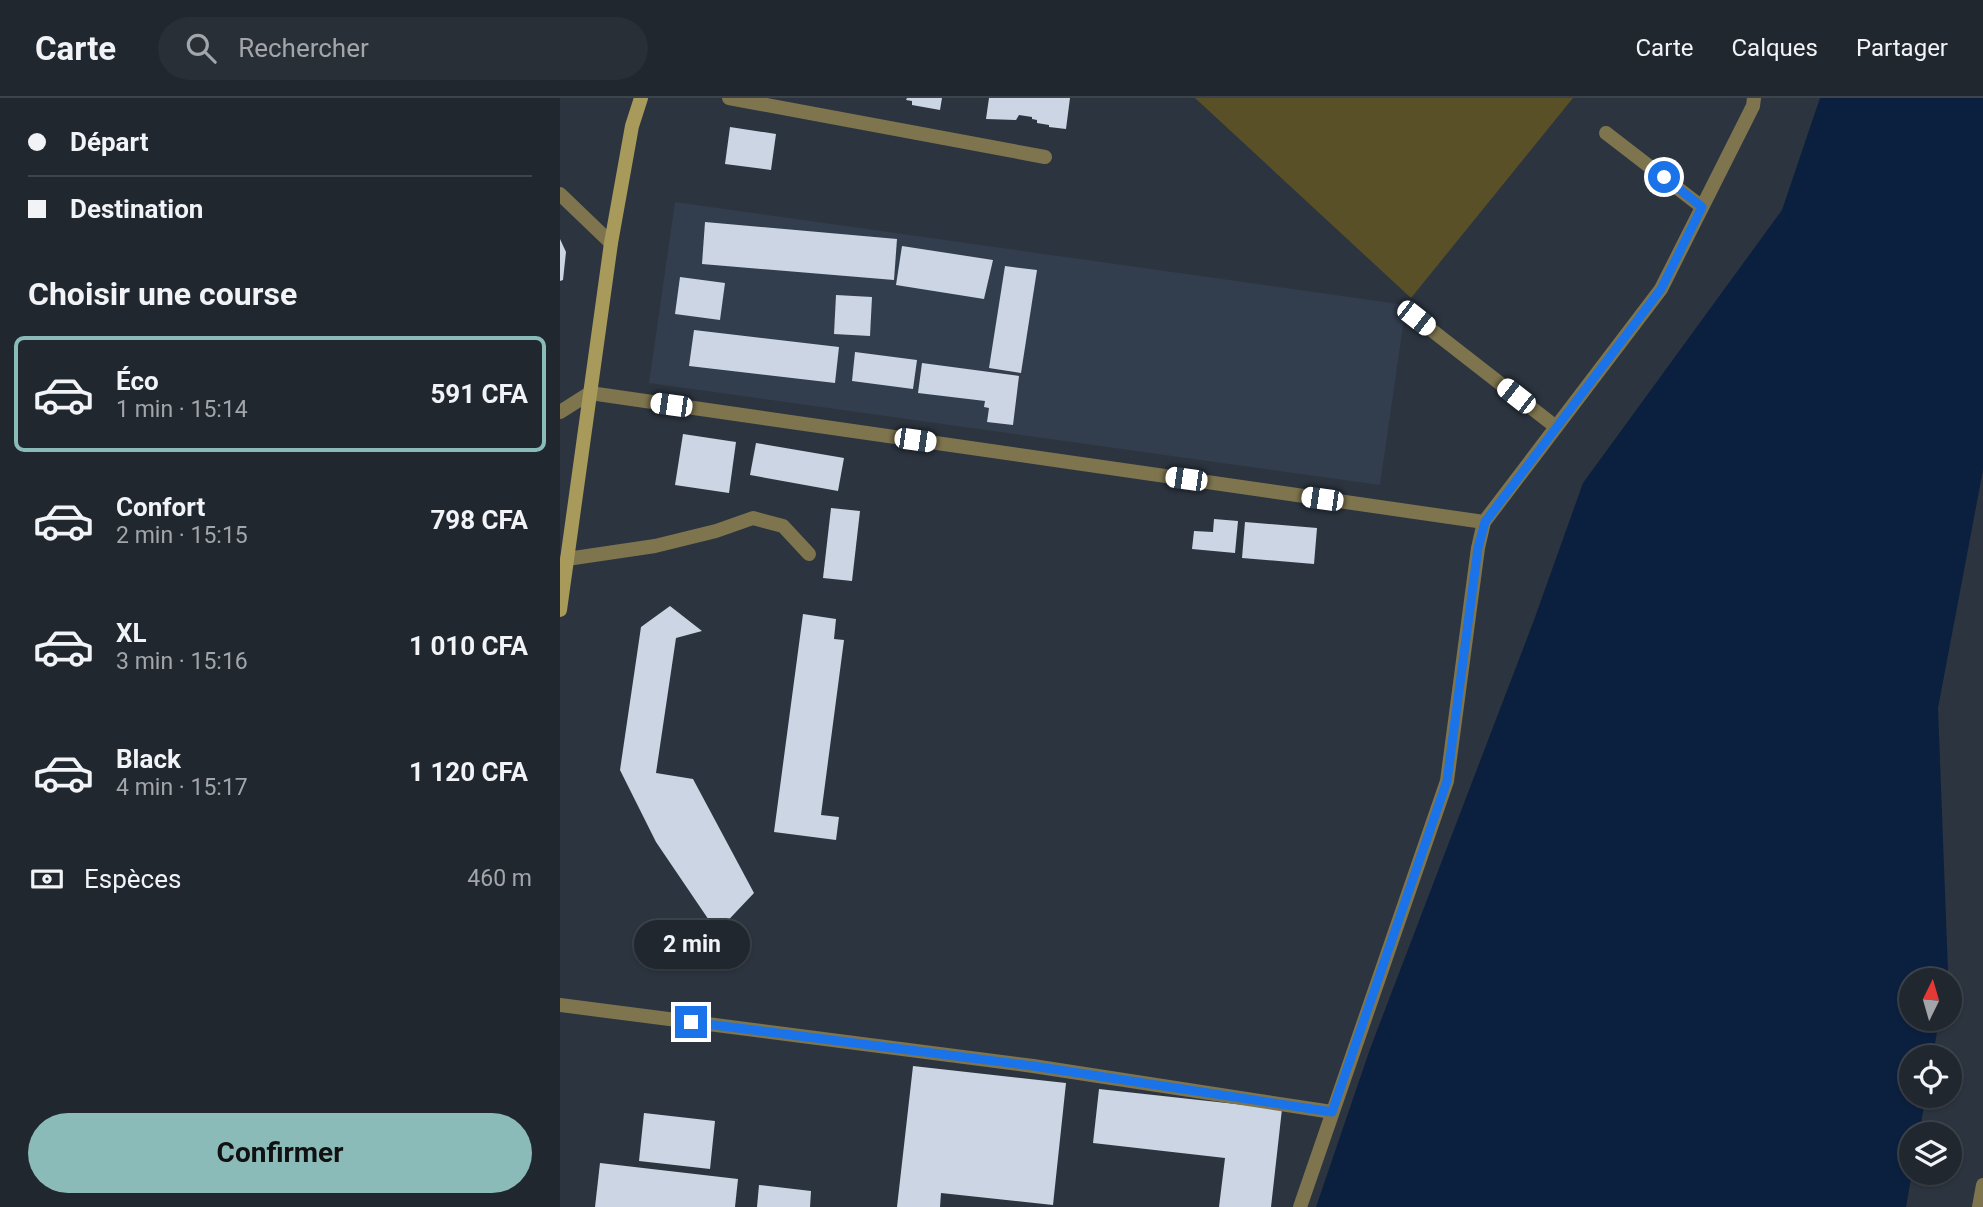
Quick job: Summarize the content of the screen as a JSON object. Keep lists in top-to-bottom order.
{
  "north": "top",
  "page": {
    "header": "Carte",
    "search": "Rechercher",
    "nav": ["Carte", "Calques", "Partager"],
    "banner": ["Départ", "Destination"],
    "heading": "Choisir une course",
    "list": [
      {
        "name": "Éco",
        "note": "1 min · 15:14",
        "value": "591 CFA"
      },
      {
        "name": "Confort",
        "note": "2 min · 15:15",
        "value": "798 CFA"
      },
      {
        "name": "XL",
        "note": "3 min · 15:16",
        "value": "1 010 CFA"
      },
      {
        "name": "Black",
        "note": "4 min · 15:17",
        "value": "1 120 CFA"
      }
    ],
    "pay": ["Espèces", "460 m"],
    "bubble": "2 min",
    "buttons": "Confirmer"
  }
}
